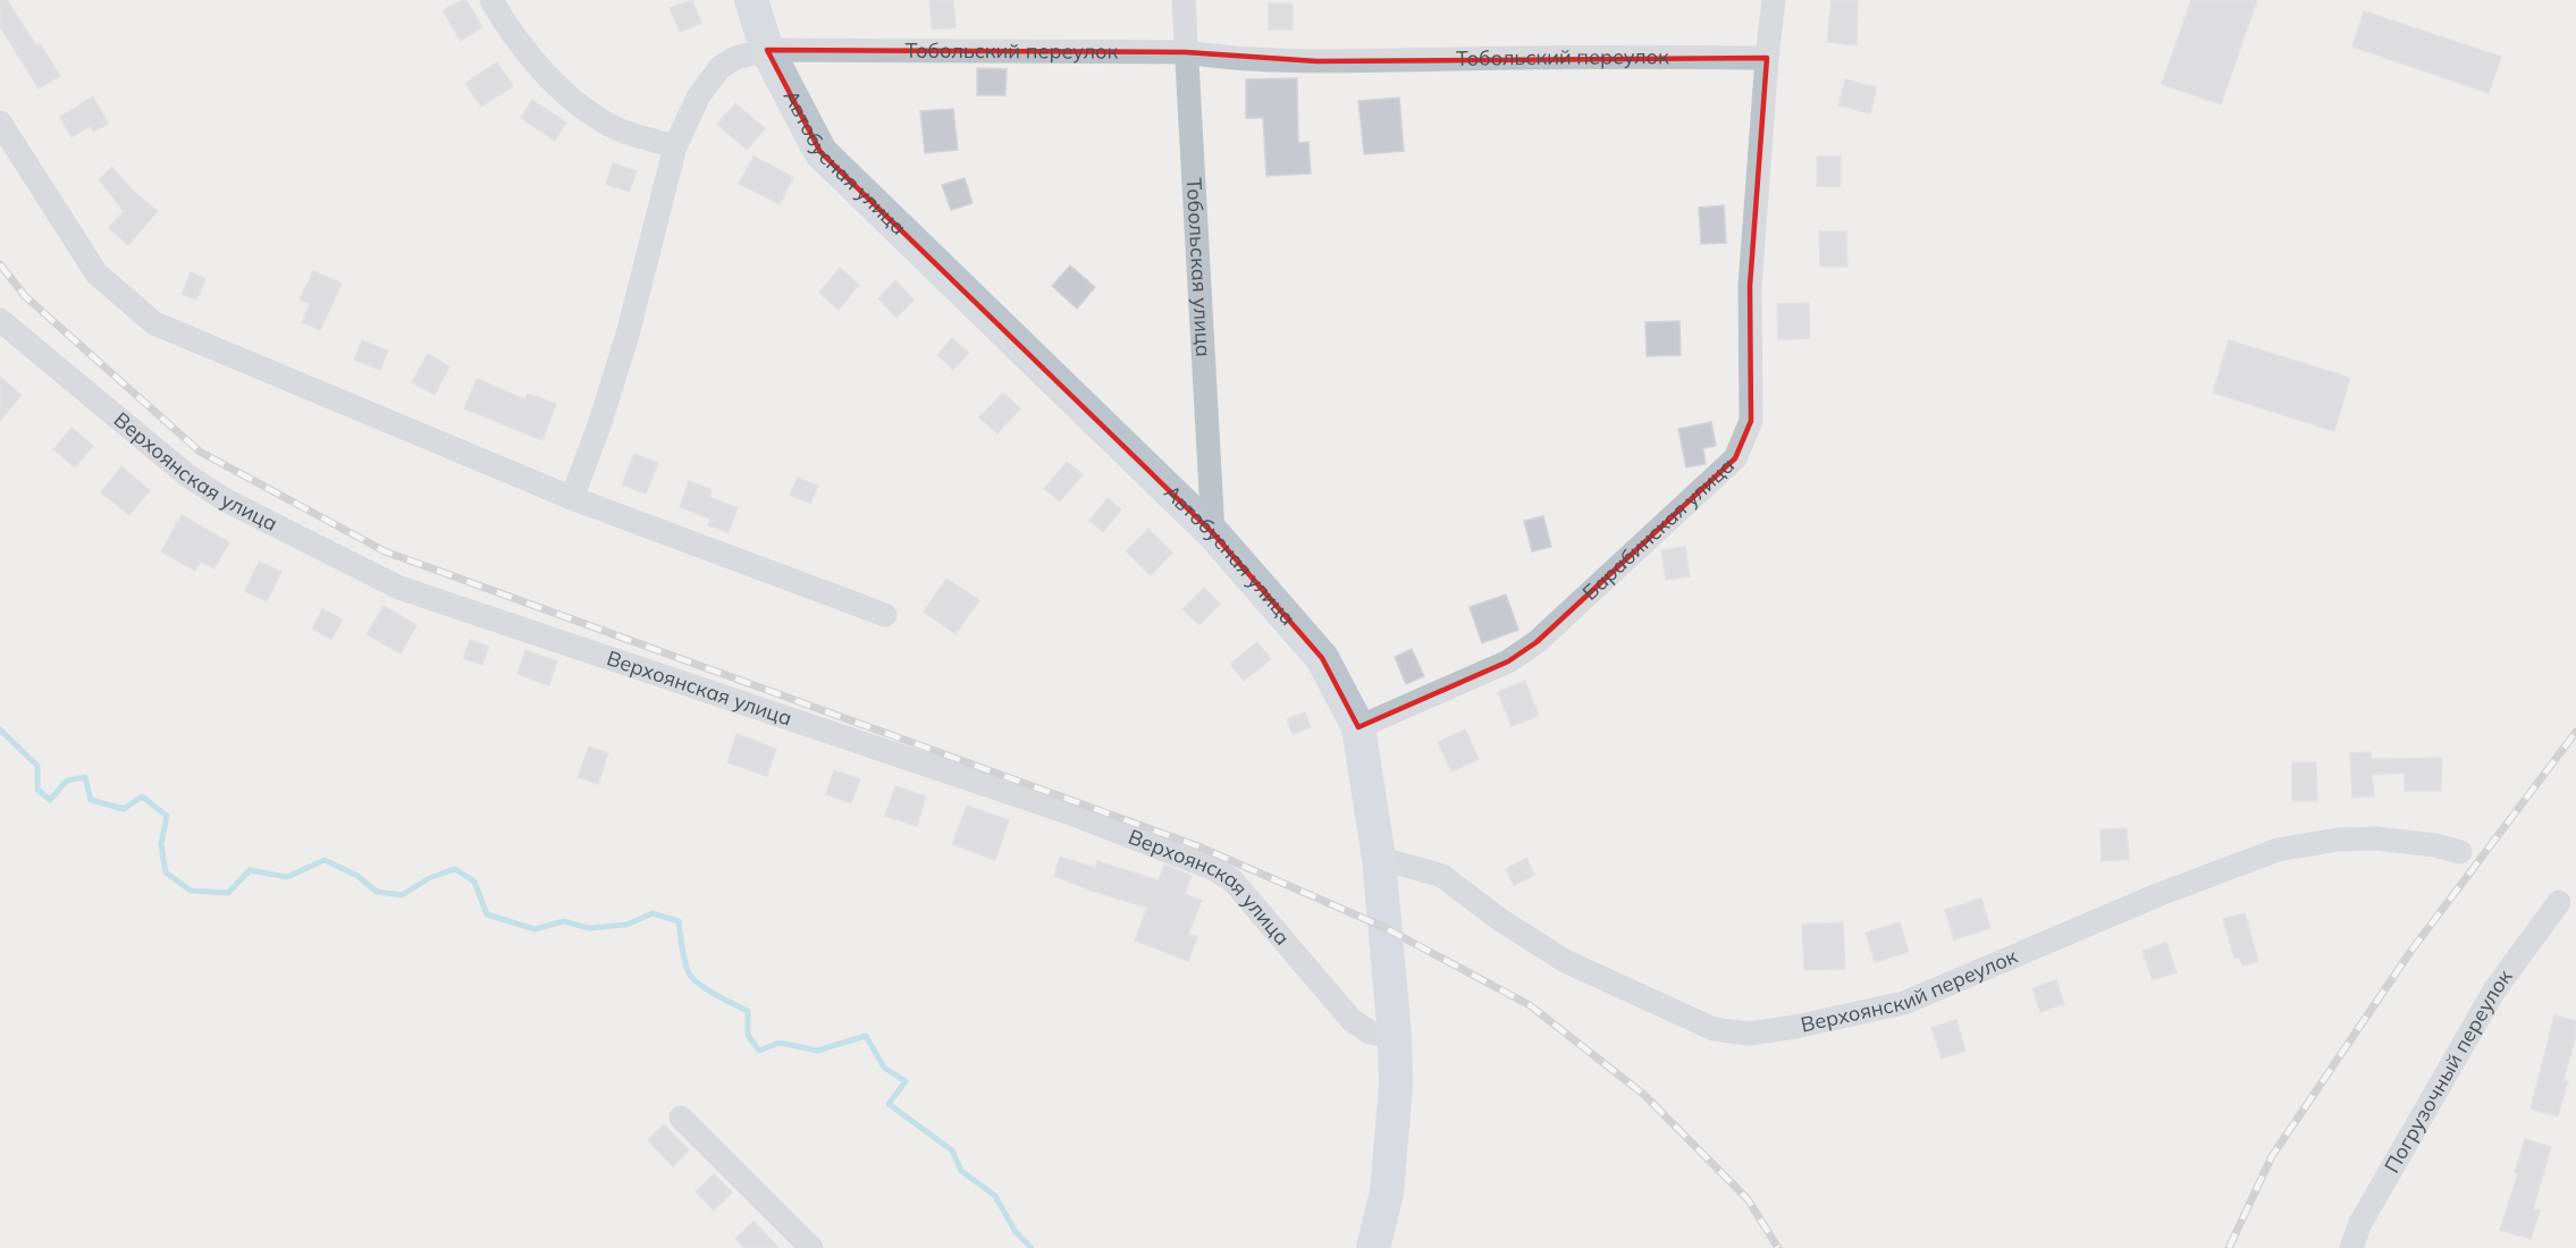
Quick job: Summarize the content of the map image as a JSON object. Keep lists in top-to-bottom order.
{
  "streets": {
    "street": [
      "Тобольский переулок",
      "Автобусная улица",
      "Тобольская улица",
      "Верхоянская улица",
      "Барабинская улица",
      "Верхоянский переулок",
      "Погрузочный переулок"
    ]
  },
  "crossings": [
    ["Тобольский переулок", "Автобусная улица"],
    ["Тобольский переулок", "Тобольская улица"],
    ["Тобольский переулок", "Барабинская улица"],
    ["Автобусная улица", "Тобольская улица"],
    ["Автобусная улица", "Верхоянская улица"],
    ["Автобусная улица", "Барабинская улица"],
    ["Автобусная улица", "Верхоянский переулок"]
  ]
}
